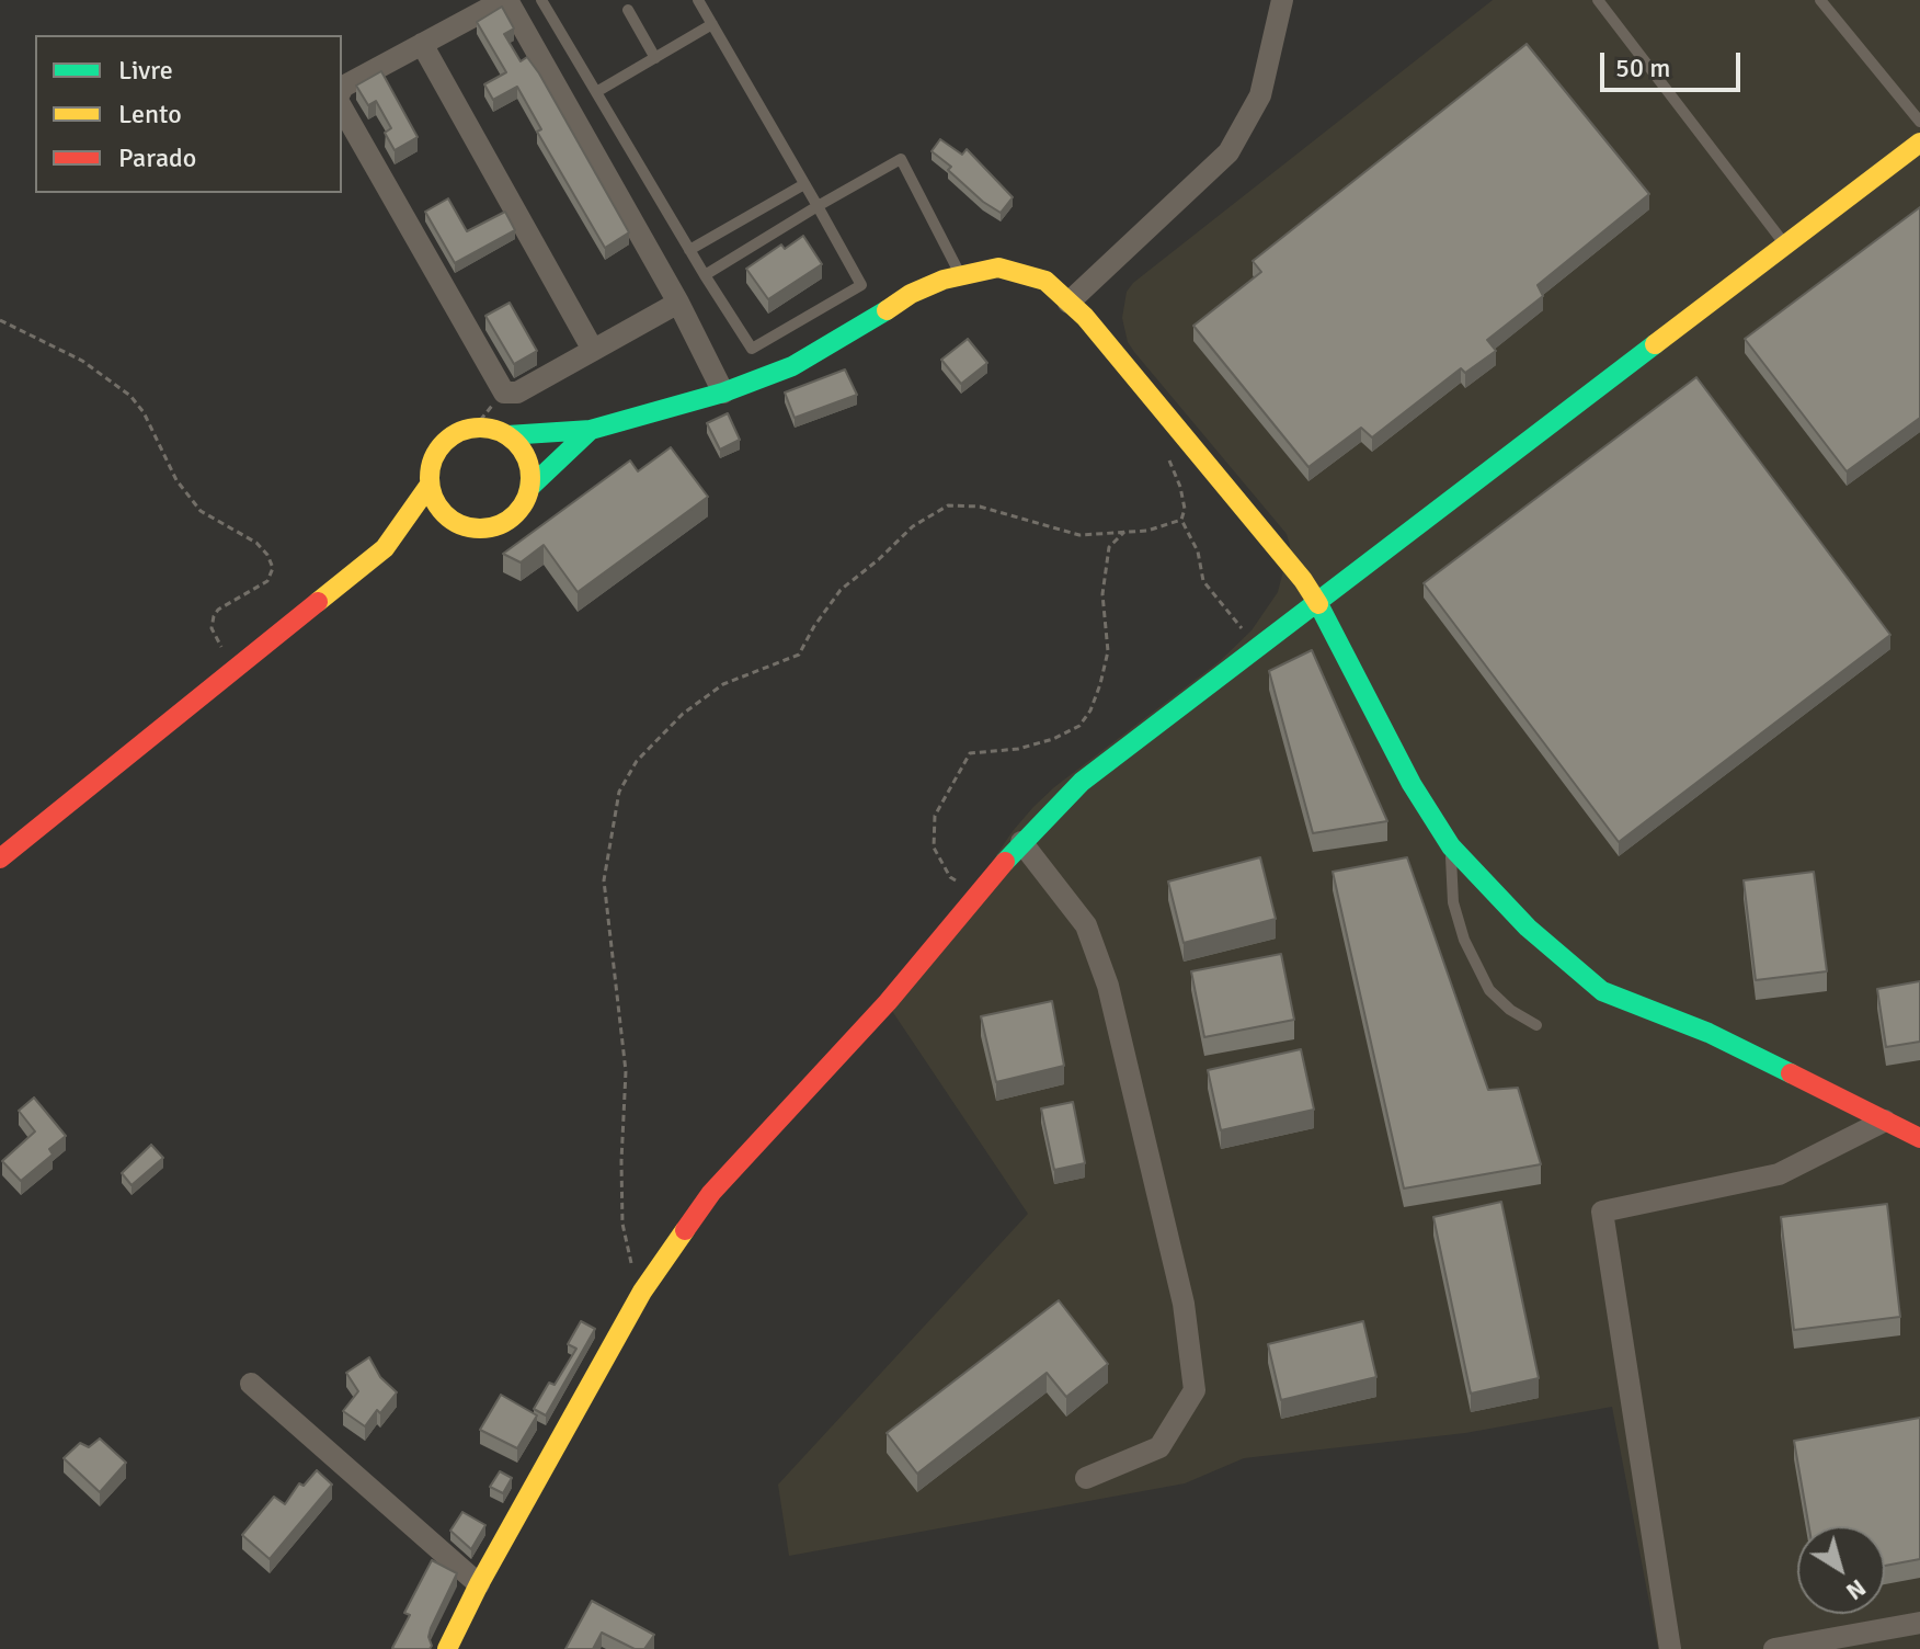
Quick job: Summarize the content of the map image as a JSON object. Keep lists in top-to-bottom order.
{
  "legend": ["Livre", "Lento", "Parado"],
  "scale_bar": "50 m",
  "north": "bottom right"
}
